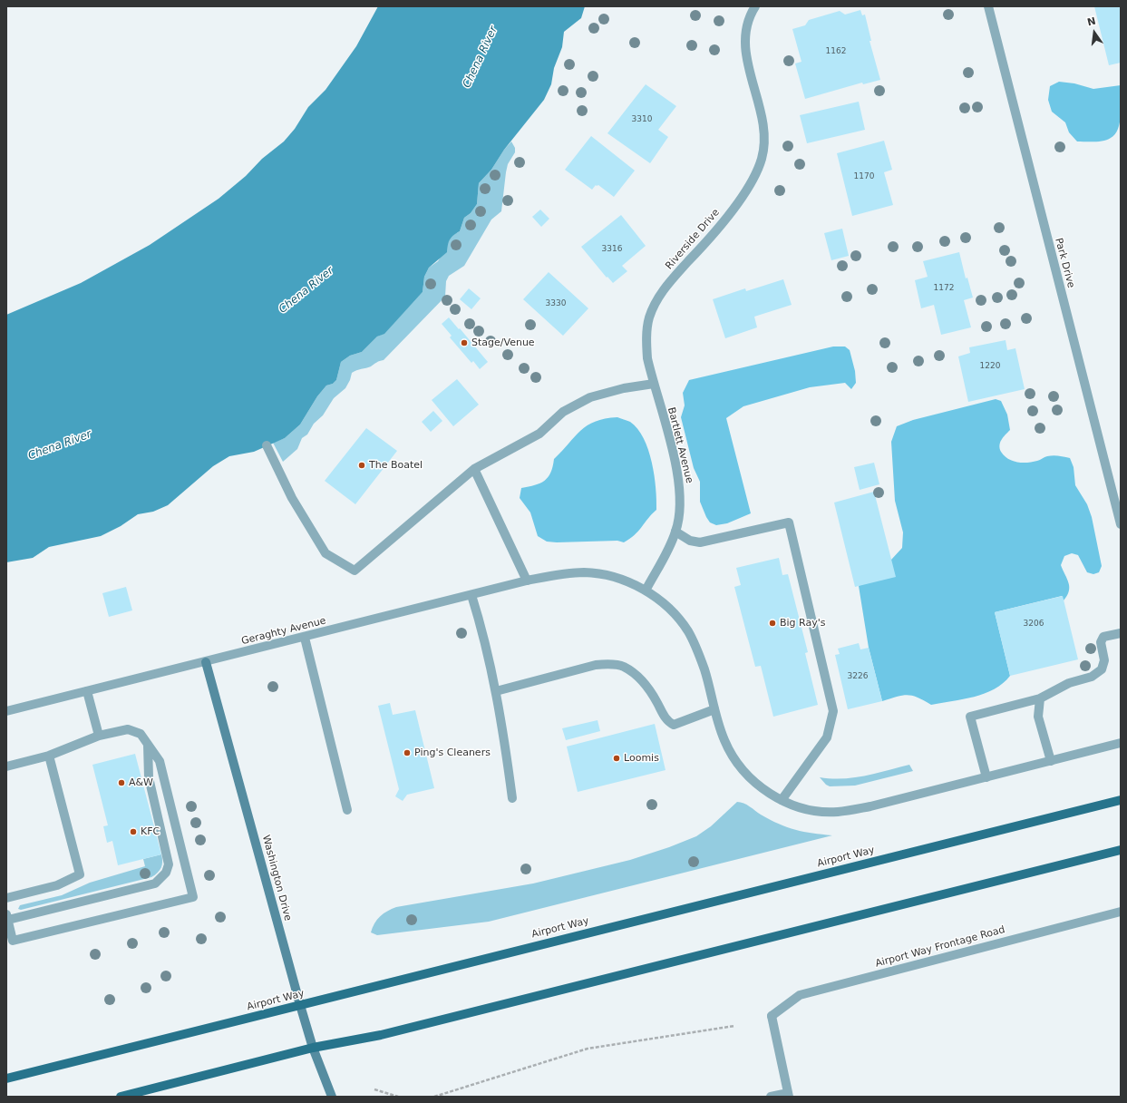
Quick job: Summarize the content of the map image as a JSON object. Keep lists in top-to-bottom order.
{
  "streets": {
    "main road": ["Airport Way"],
    "street": [
      "Riverside Drive",
      "Park Drive",
      "Bartlett Avenue",
      "Geraghty Avenue",
      "Washington Drive",
      "Airport Way Frontage Road"
    ]
  },
  "crossings": [
    ["Riverside Drive", "Bartlett Avenue"],
    ["Bartlett Avenue", "Geraghty Avenue"],
    ["Geraghty Avenue", "Washington Drive"],
    ["Airport Way", "Washington Drive"]
  ],
  "water": ["Chena River"],
  "places": [
    "Stage/Venue",
    "The Boatel",
    "Big Ray's",
    "Ping's Cleaners",
    "Loomis",
    "A&W",
    "KFC"
  ],
  "house_numbers": [
    "1162",
    "3310",
    "1170",
    "3316",
    "1172",
    "3330",
    "1220",
    "3206",
    "3226"
  ],
  "north": "top"
}
